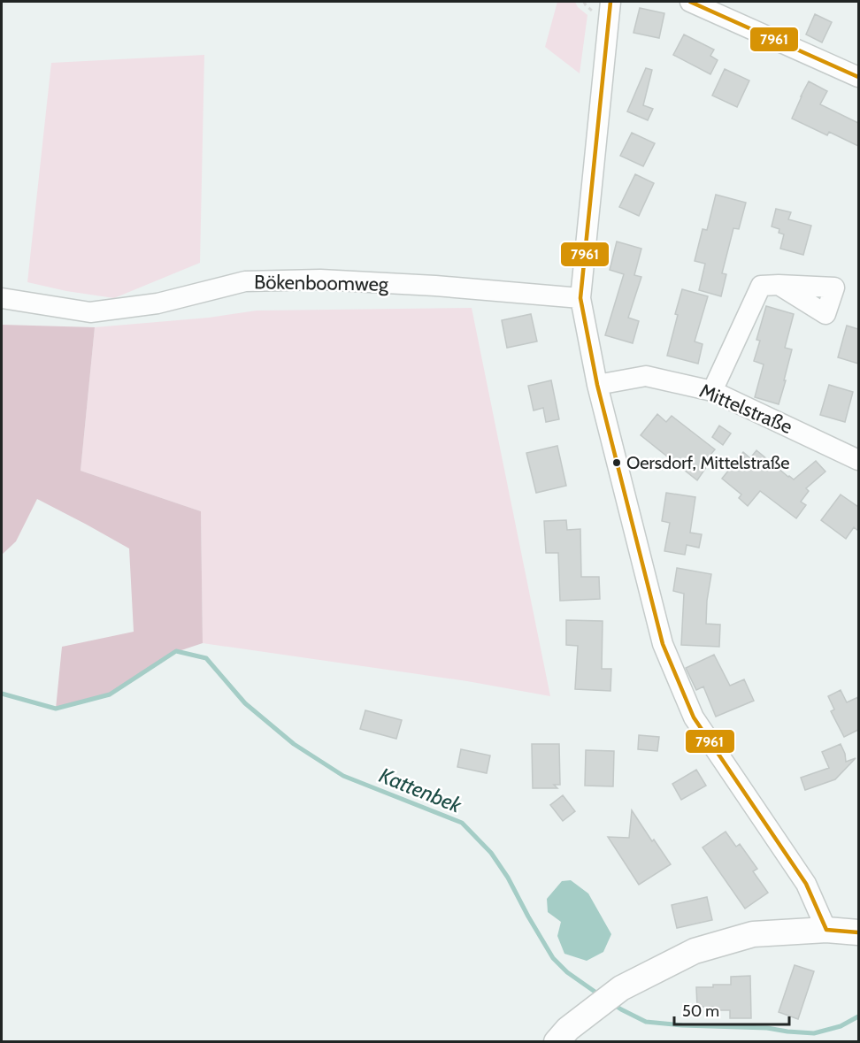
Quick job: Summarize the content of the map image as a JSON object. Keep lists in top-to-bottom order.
{
  "streets": {
    "street": ["Bökenboomweg", "Mittelstraße"]
  },
  "water": ["Kattenbek"],
  "places": ["Oersdorf, Mittelstraße"],
  "lines": ["transit line 7961"],
  "scale_bar": "50 m"
}
